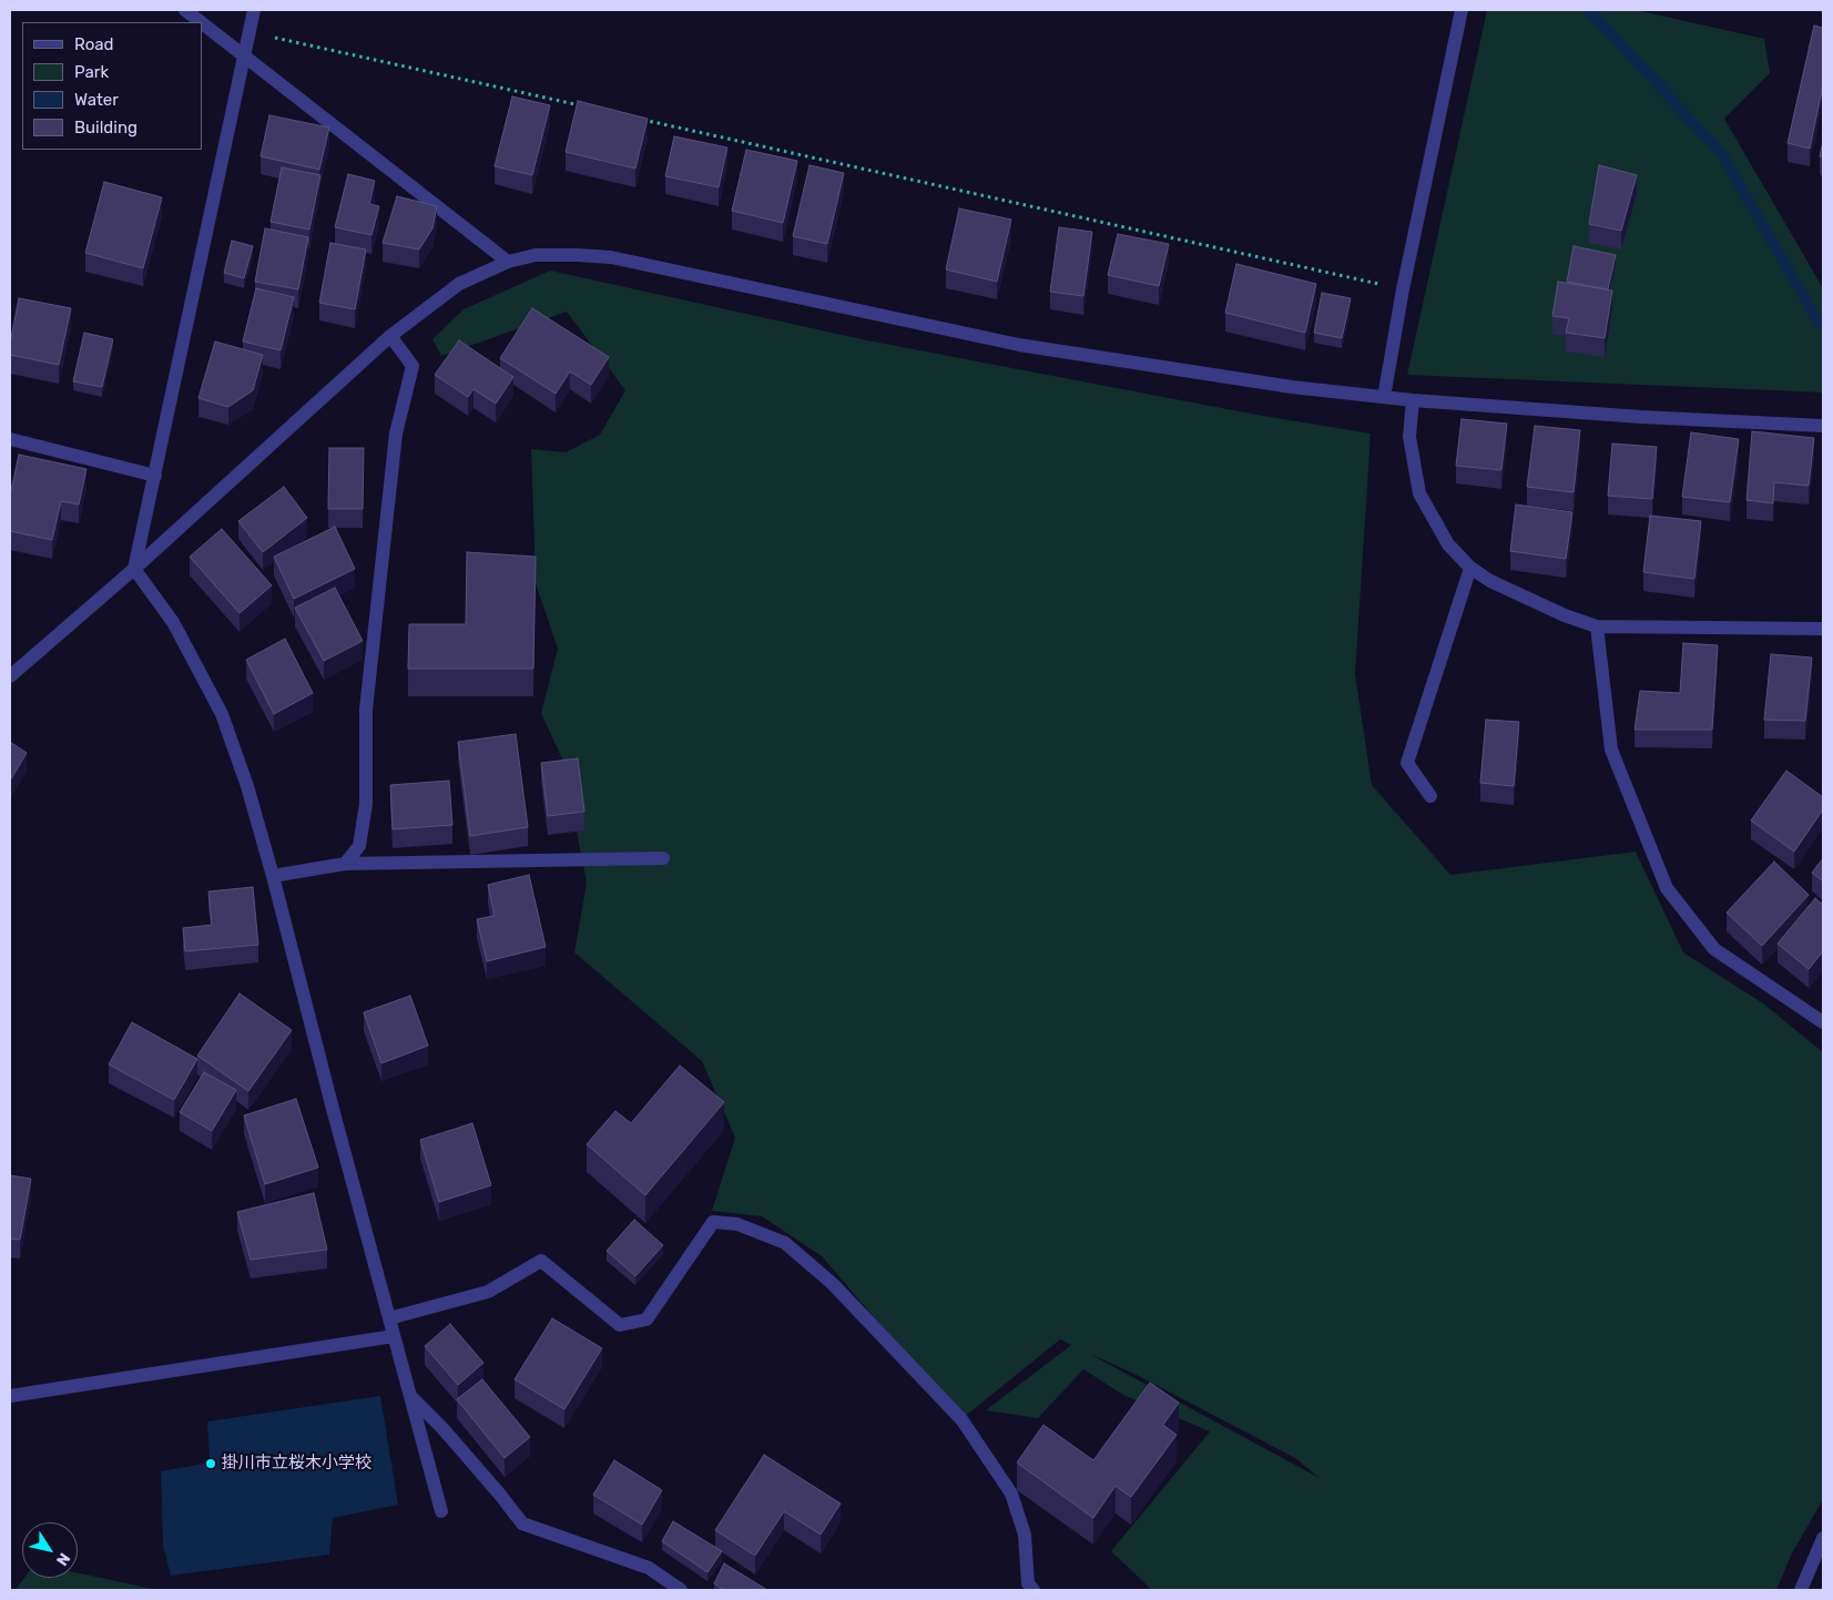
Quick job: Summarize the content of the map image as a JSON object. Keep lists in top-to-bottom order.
{
  "places": ["掛川市立桜木小学校"],
  "legend": [
    "Road",
    "Park",
    "Water",
    "Building"
  ],
  "north": "bottom right"
}
